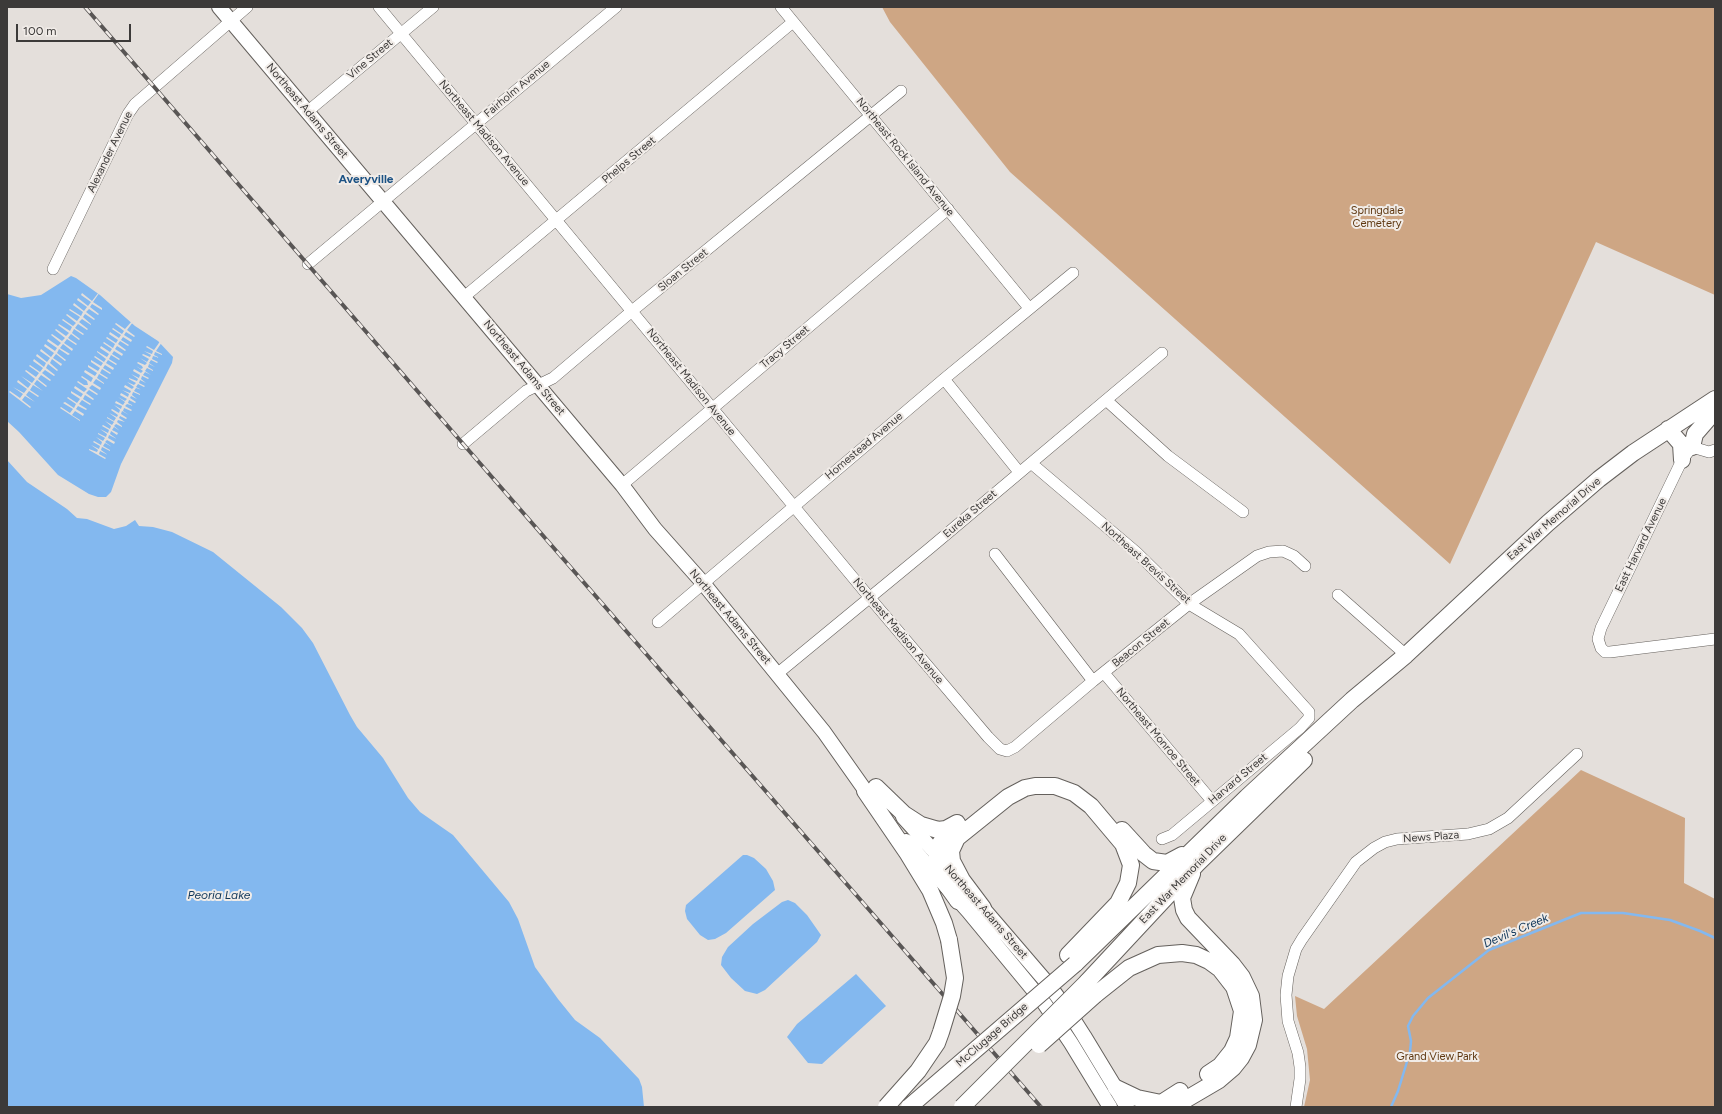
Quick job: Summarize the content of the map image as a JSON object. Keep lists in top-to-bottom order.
{
  "streets": {
    "highway": ["East War Memorial Drive", "McClugage Bridge"],
    "main road": ["Northeast Adams Street"],
    "street": [
      "Vine Street",
      "Fairholm Avenue",
      "Northeast Madison Avenue",
      "Alexander Avenue",
      "Northeast Rock Island Avenue",
      "Phelps Street",
      "Sloan Street",
      "Tracy Street",
      "Homestead Avenue",
      "Eureka Street",
      "East Harvard Avenue",
      "Northeast Brevis Street",
      "Beacon Street",
      "Northeast Monroe Street",
      "Harvard Street",
      "News Plaza"
    ]
  },
  "crossings": [
    ["Vine Street", "Northeast Adams Street"],
    ["Vine Street", "Northeast Madison Avenue"],
    ["Fairholm Avenue", "Northeast Adams Street"],
    ["Fairholm Avenue", "Northeast Madison Avenue"],
    ["Northeast Adams Street", "Alexander Avenue"],
    ["Northeast Adams Street", "Phelps Street"],
    ["Northeast Adams Street", "Sloan Street"],
    ["Northeast Adams Street", "Tracy Street"],
    ["Northeast Adams Street", "Homestead Avenue"],
    ["Northeast Adams Street", "Eureka Street"],
    ["Northeast Madison Avenue", "Phelps Street"],
    ["Northeast Madison Avenue", "Sloan Street"],
    ["Northeast Madison Avenue", "Tracy Street"],
    ["Northeast Madison Avenue", "Homestead Avenue"],
    ["Northeast Madison Avenue", "Eureka Street"],
    ["Northeast Madison Avenue", "Beacon Street"],
    ["Northeast Rock Island Avenue", "Phelps Street"],
    ["Northeast Rock Island Avenue", "Sloan Street"],
    ["Northeast Rock Island Avenue", "Tracy Street"],
    ["Northeast Rock Island Avenue", "Homestead Avenue"],
    ["Eureka Street", "Northeast Brevis Street"],
    ["East War Memorial Drive", "McClugage Bridge"],
    ["Northeast Brevis Street", "Beacon Street"],
    ["Northeast Brevis Street", "Harvard Street"],
    ["Beacon Street", "Northeast Monroe Street"],
    ["Northeast Monroe Street", "Harvard Street"]
  ],
  "districts": ["Averyville"],
  "water": ["Peoria Lake", "Devil's Creek"],
  "parks": ["Springdale Cemetery", "Grand View Park"],
  "scale_bar": "100 m"
}
